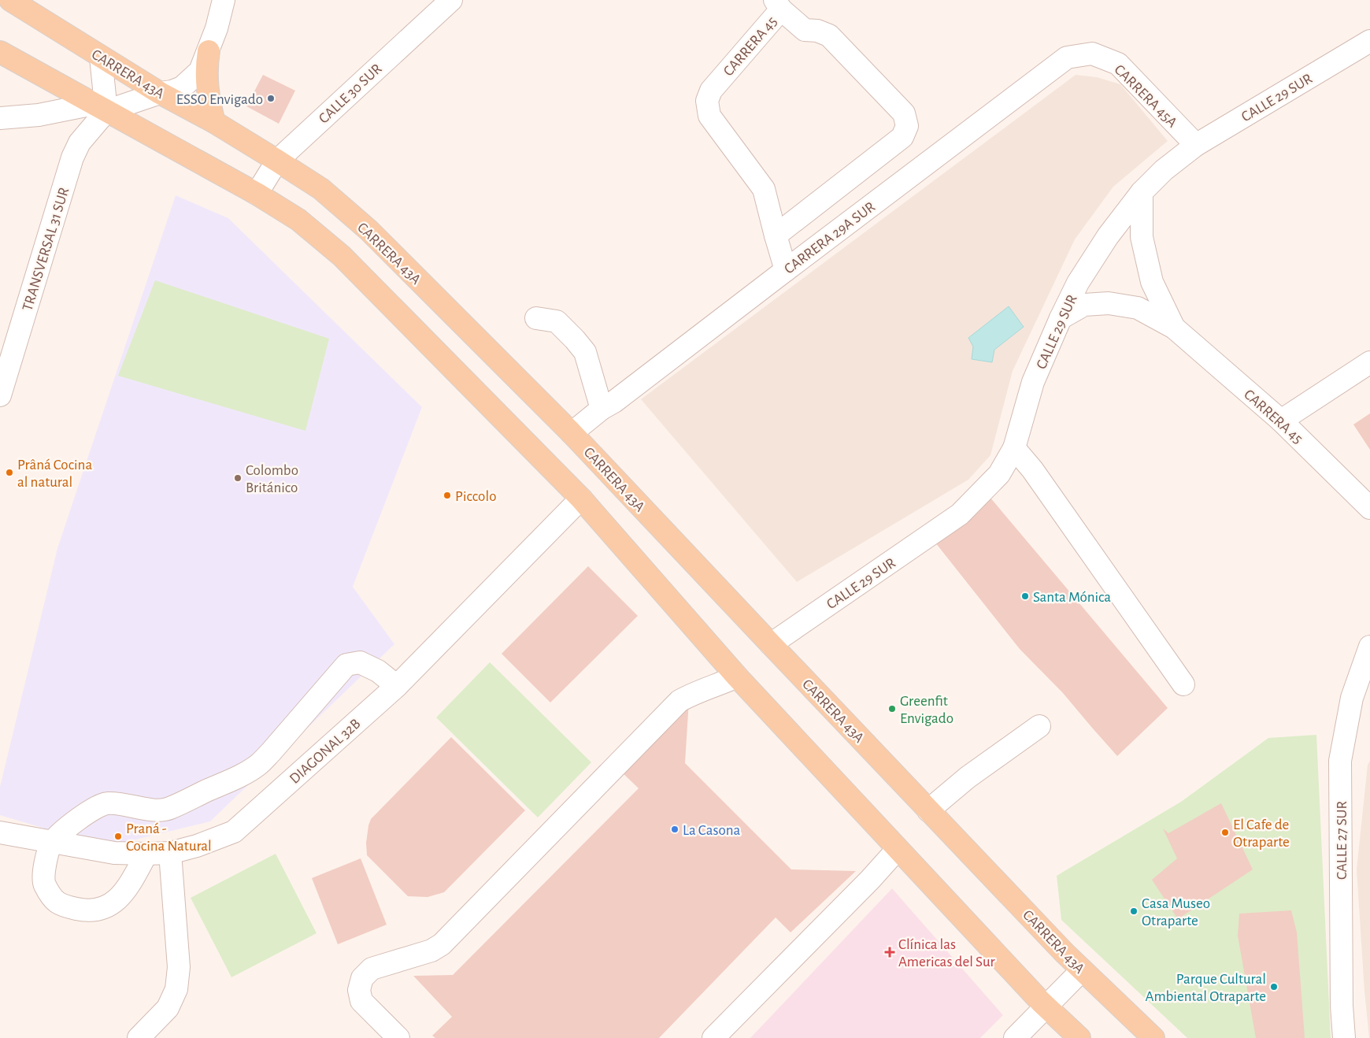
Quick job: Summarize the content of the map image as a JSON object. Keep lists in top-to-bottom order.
{
  "streets": {
    "main road": ["CARRERA 43A"],
    "street": [
      "CARRERA 45",
      "CALLE 30 SUR",
      "CARRERA 45A",
      "CALLE 29 SUR",
      "CARRERA 29A SUR",
      "TRANSVERSAL 31 SUR",
      "DIAGONAL 32B",
      "CALLE 27 SUR"
    ]
  },
  "crossings": [
    ["CARRERA 45", "CALLE 29 SUR"],
    ["CARRERA 43A", "CALLE 30 SUR"],
    ["CARRERA 43A", "CALLE 29 SUR"],
    ["CARRERA 43A", "CARRERA 29A SUR"],
    ["CARRERA 45A", "CALLE 29 SUR"],
    ["CARRERA 45A", "CARRERA 29A SUR"]
  ],
  "places": {
    "other": [
      "ESSO Envigado",
      "Prâná Cocina al natural",
      "Colombo Británico",
      "Piccolo",
      "Santa Mónica",
      "Greenfit Envigado",
      "La Casona",
      "El Cafe de Otraparte",
      "Praná - Cocina Natural",
      "Casa Museo Otraparte",
      "Parque Cultural Ambiental Otraparte"
    ],
    "health": ["Clínica las Americas del Sur"]
  }
}
